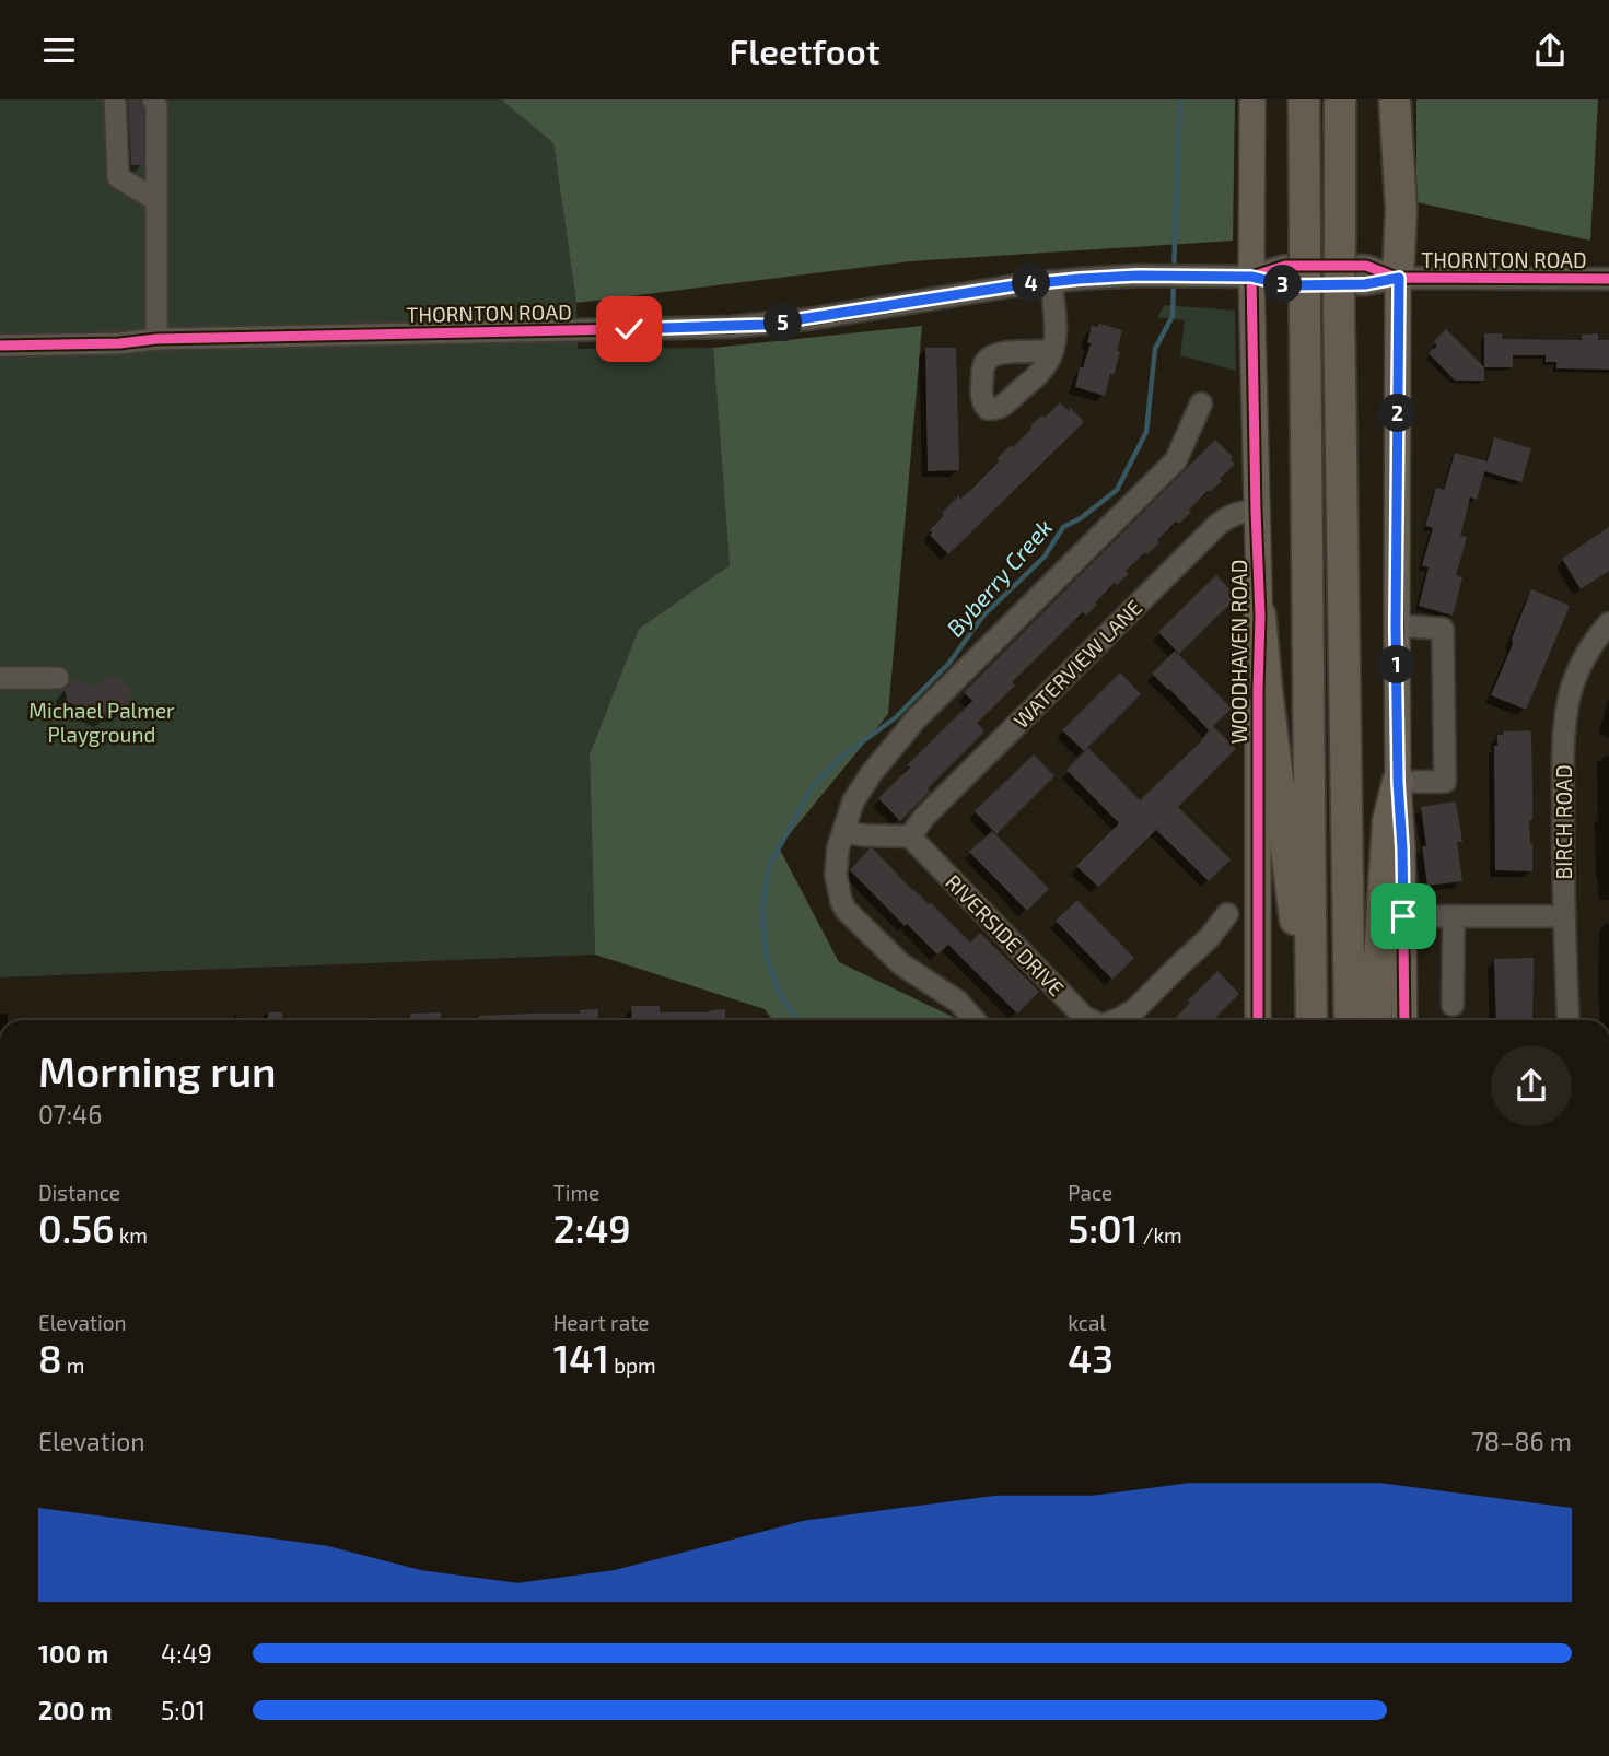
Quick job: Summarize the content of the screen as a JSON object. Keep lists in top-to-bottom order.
{
  "streets": {
    "main road": ["WOODHAVEN ROAD"],
    "street": [
      "THORNTON ROAD",
      "WATERVIEW LANE",
      "BIRCH ROAD",
      "RIVERSIDE DRIVE"
    ]
  },
  "crossings": [
    ["THORNTON ROAD", "WOODHAVEN ROAD"],
    ["WOODHAVEN ROAD", "WATERVIEW LANE"],
    ["WATERVIEW LANE", "RIVERSIDE DRIVE"]
  ],
  "water": ["Byberry Creek"],
  "parks": ["Michael Palmer Playground"],
  "page": {
    "header": "Fleetfoot",
    "pins": [
      "4",
      "3",
      "5",
      "2",
      "1"
    ],
    "heading": ["Morning run", "07:46"],
    "stats": [
      ["Distance", "0.56 km"],
      ["Time", "2:49"],
      ["Pace", "5:01 /km"],
      ["Elevation", "8 m"],
      ["Heart rate", "141 bpm"],
      ["kcal", "43"]
    ],
    "chart": ["Elevation", "78–86 m"],
    "list": [
      {
        "name": "100 m",
        "note": "4:49"
      },
      {
        "name": "200 m",
        "note": "5:01"
      }
    ]
  }
}
